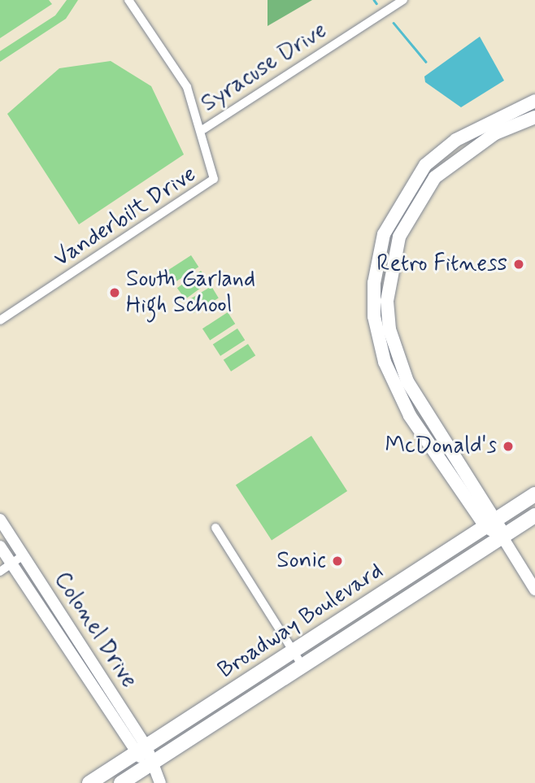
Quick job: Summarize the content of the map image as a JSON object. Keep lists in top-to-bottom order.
{
  "streets": {
    "main road": ["Broadway Boulevard"],
    "street": ["Syracuse Drive", "Vanderbilt Drive", "Colonel Drive"]
  },
  "crossings": [
    ["Syracuse Drive", "Vanderbilt Drive"],
    ["Broadway Boulevard", "Colonel Drive"]
  ],
  "places": [
    "Retro Fitness",
    "South Garland High School",
    "McDonald's",
    "Sonic"
  ]
}
